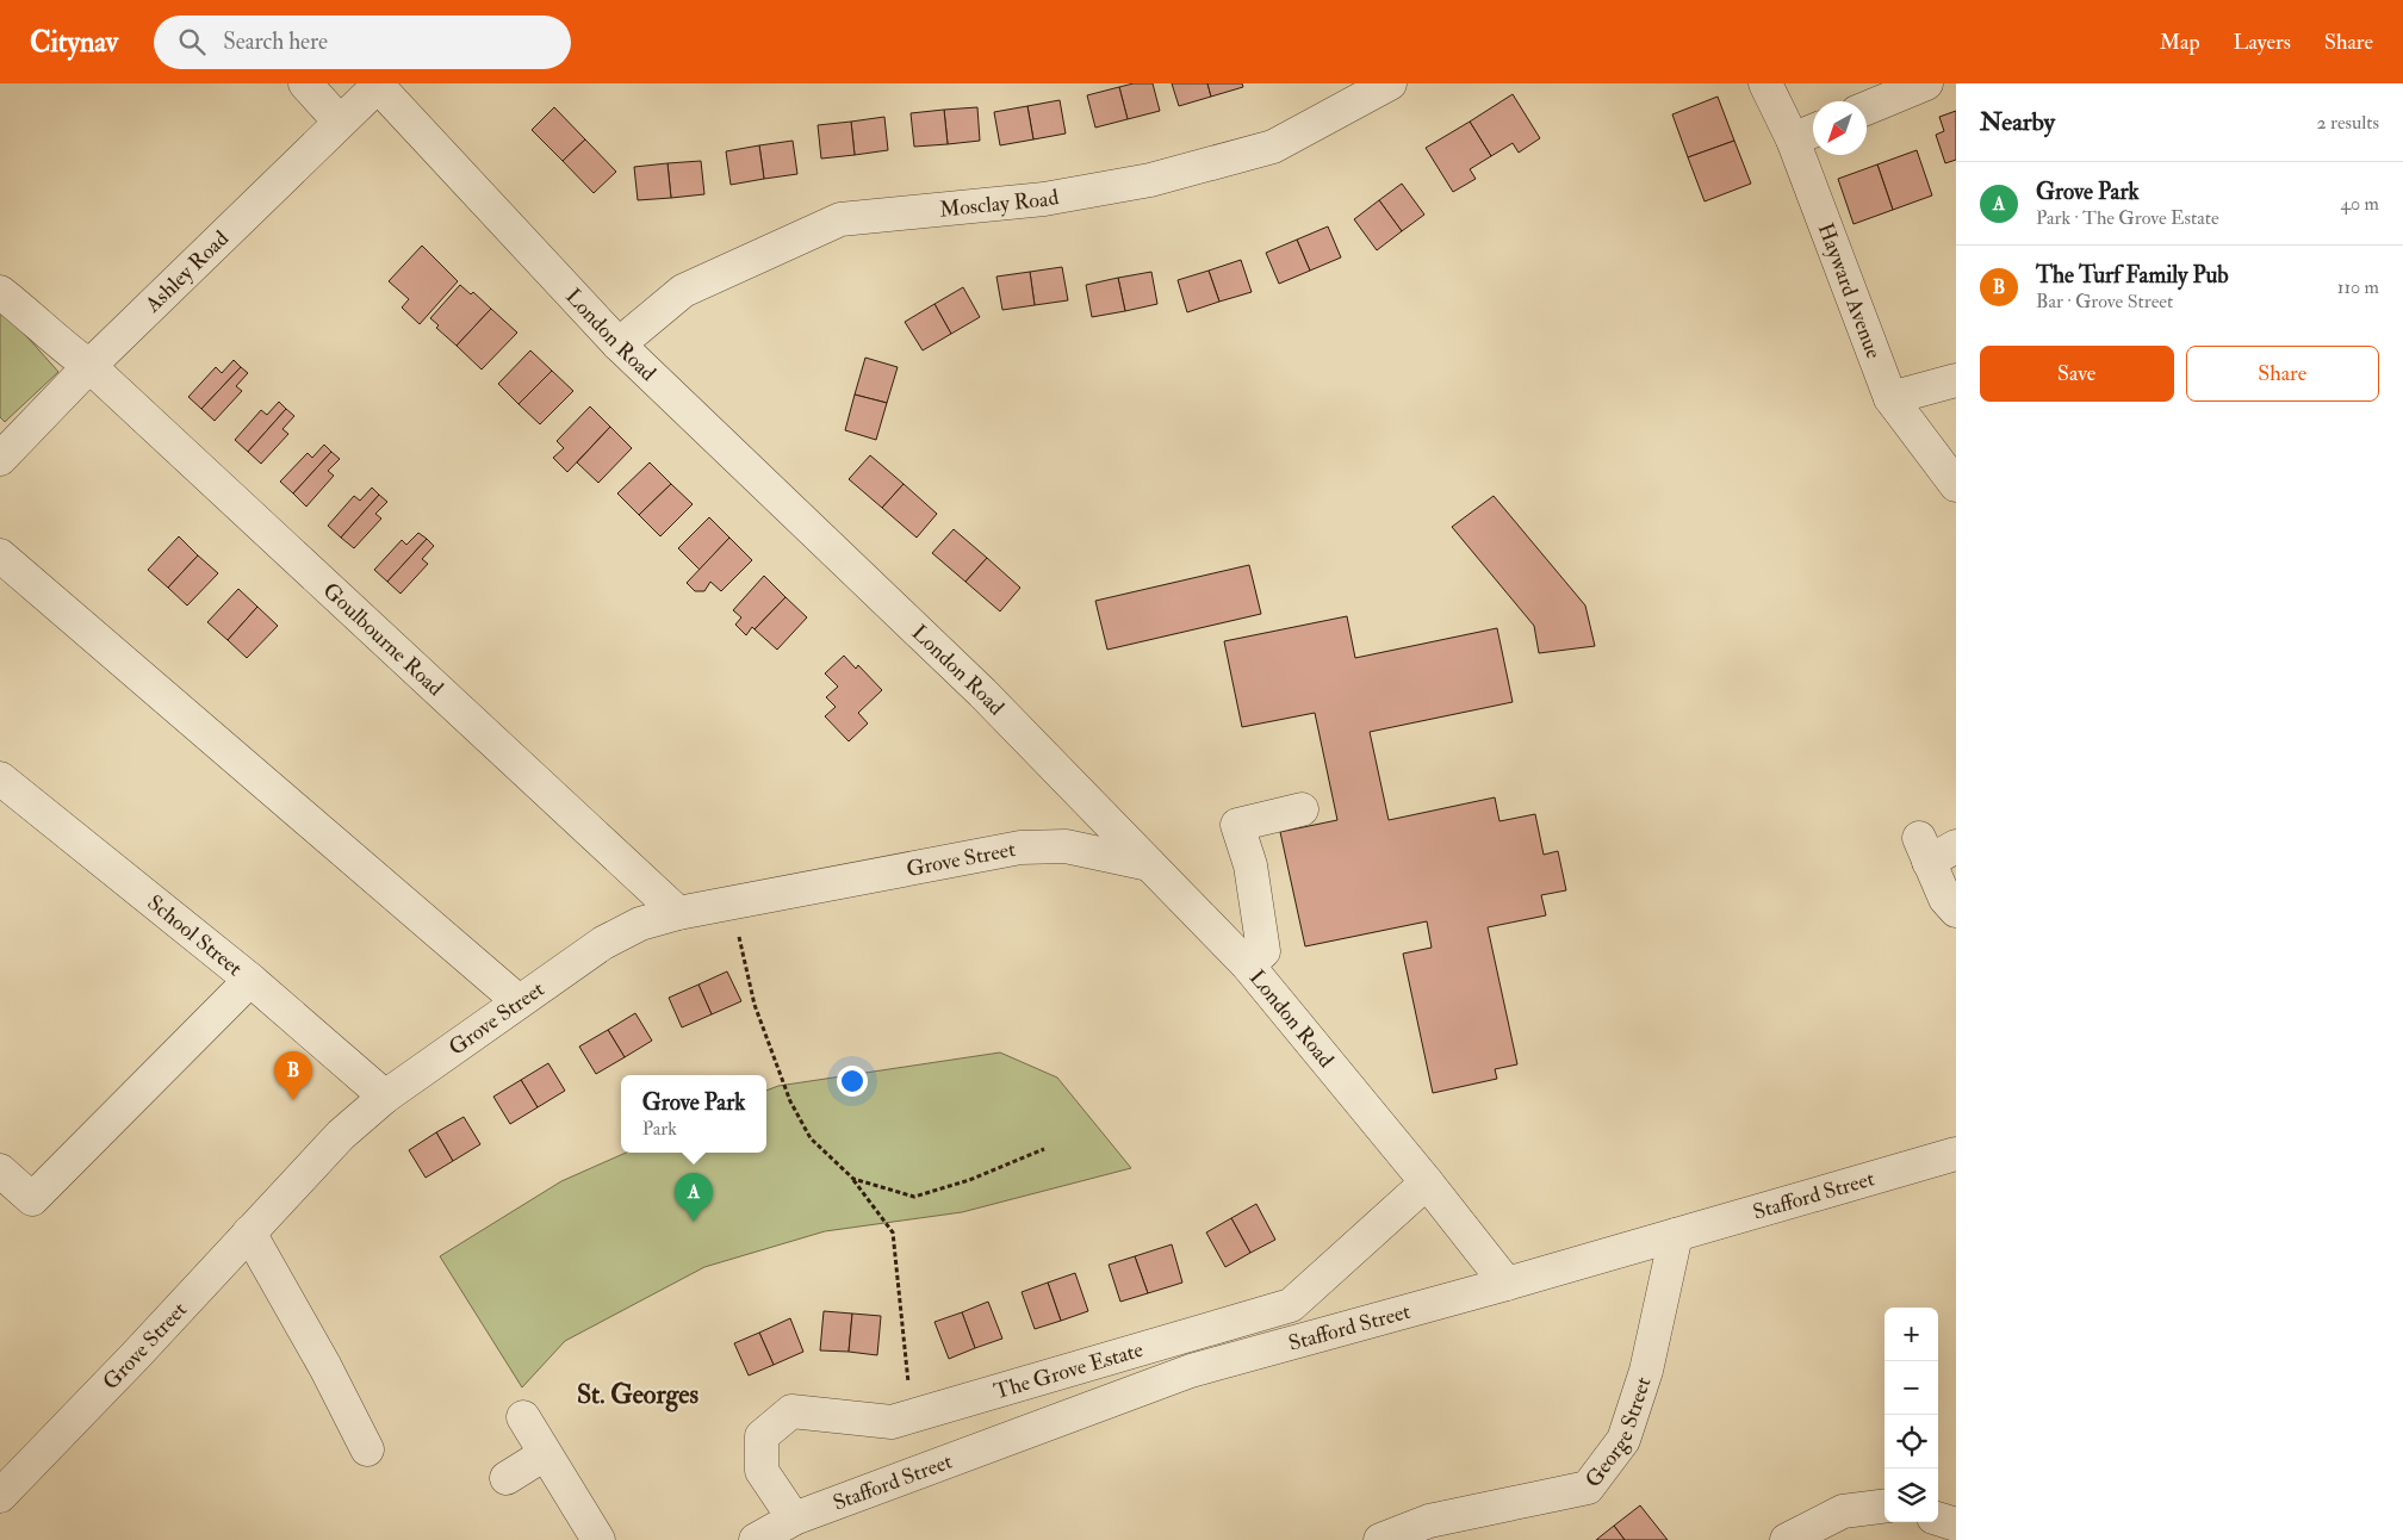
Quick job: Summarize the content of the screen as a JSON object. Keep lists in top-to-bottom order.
{
  "streets": {
    "street": [
      "Mosclay Road",
      "Ashley Road",
      "Hayward Avenue",
      "London Road",
      "Goulbourne Road",
      "Grove Street",
      "School Street",
      "Stafford Street",
      "The Grove Estate",
      "George Street"
    ]
  },
  "crossings": [
    ["Mosclay Road", "London Road"],
    ["Ashley Road", "London Road"],
    ["Ashley Road", "Goulbourne Road"],
    ["London Road", "Grove Street"],
    ["London Road", "Stafford Street"],
    ["London Road", "The Grove Estate"],
    ["Goulbourne Road", "Grove Street"],
    ["Grove Street", "School Street"],
    ["Stafford Street", "The Grove Estate"],
    ["Stafford Street", "George Street"]
  ],
  "districts": ["St. Georges"],
  "north": "bottom left",
  "page": {
    "header": "Citynav",
    "search": "Search here",
    "nav": ["Map", "Layers", "Share"],
    "heading": ["Nearby", "2 results"],
    "list": [
      {
        "mark": "A",
        "name": "Grove Park",
        "note": "Park · The Grove Estate",
        "value": "40 m"
      },
      {
        "mark": "B",
        "name": "The Turf Family Pub",
        "note": "Bar · Grove Street",
        "value": "110 m"
      }
    ],
    "buttons": ["Save", "Share"],
    "pins": ["B", "A"],
    "popup": ["Grove Park", "Park"],
    "map_buttons": ["+", "−"]
  }
}
